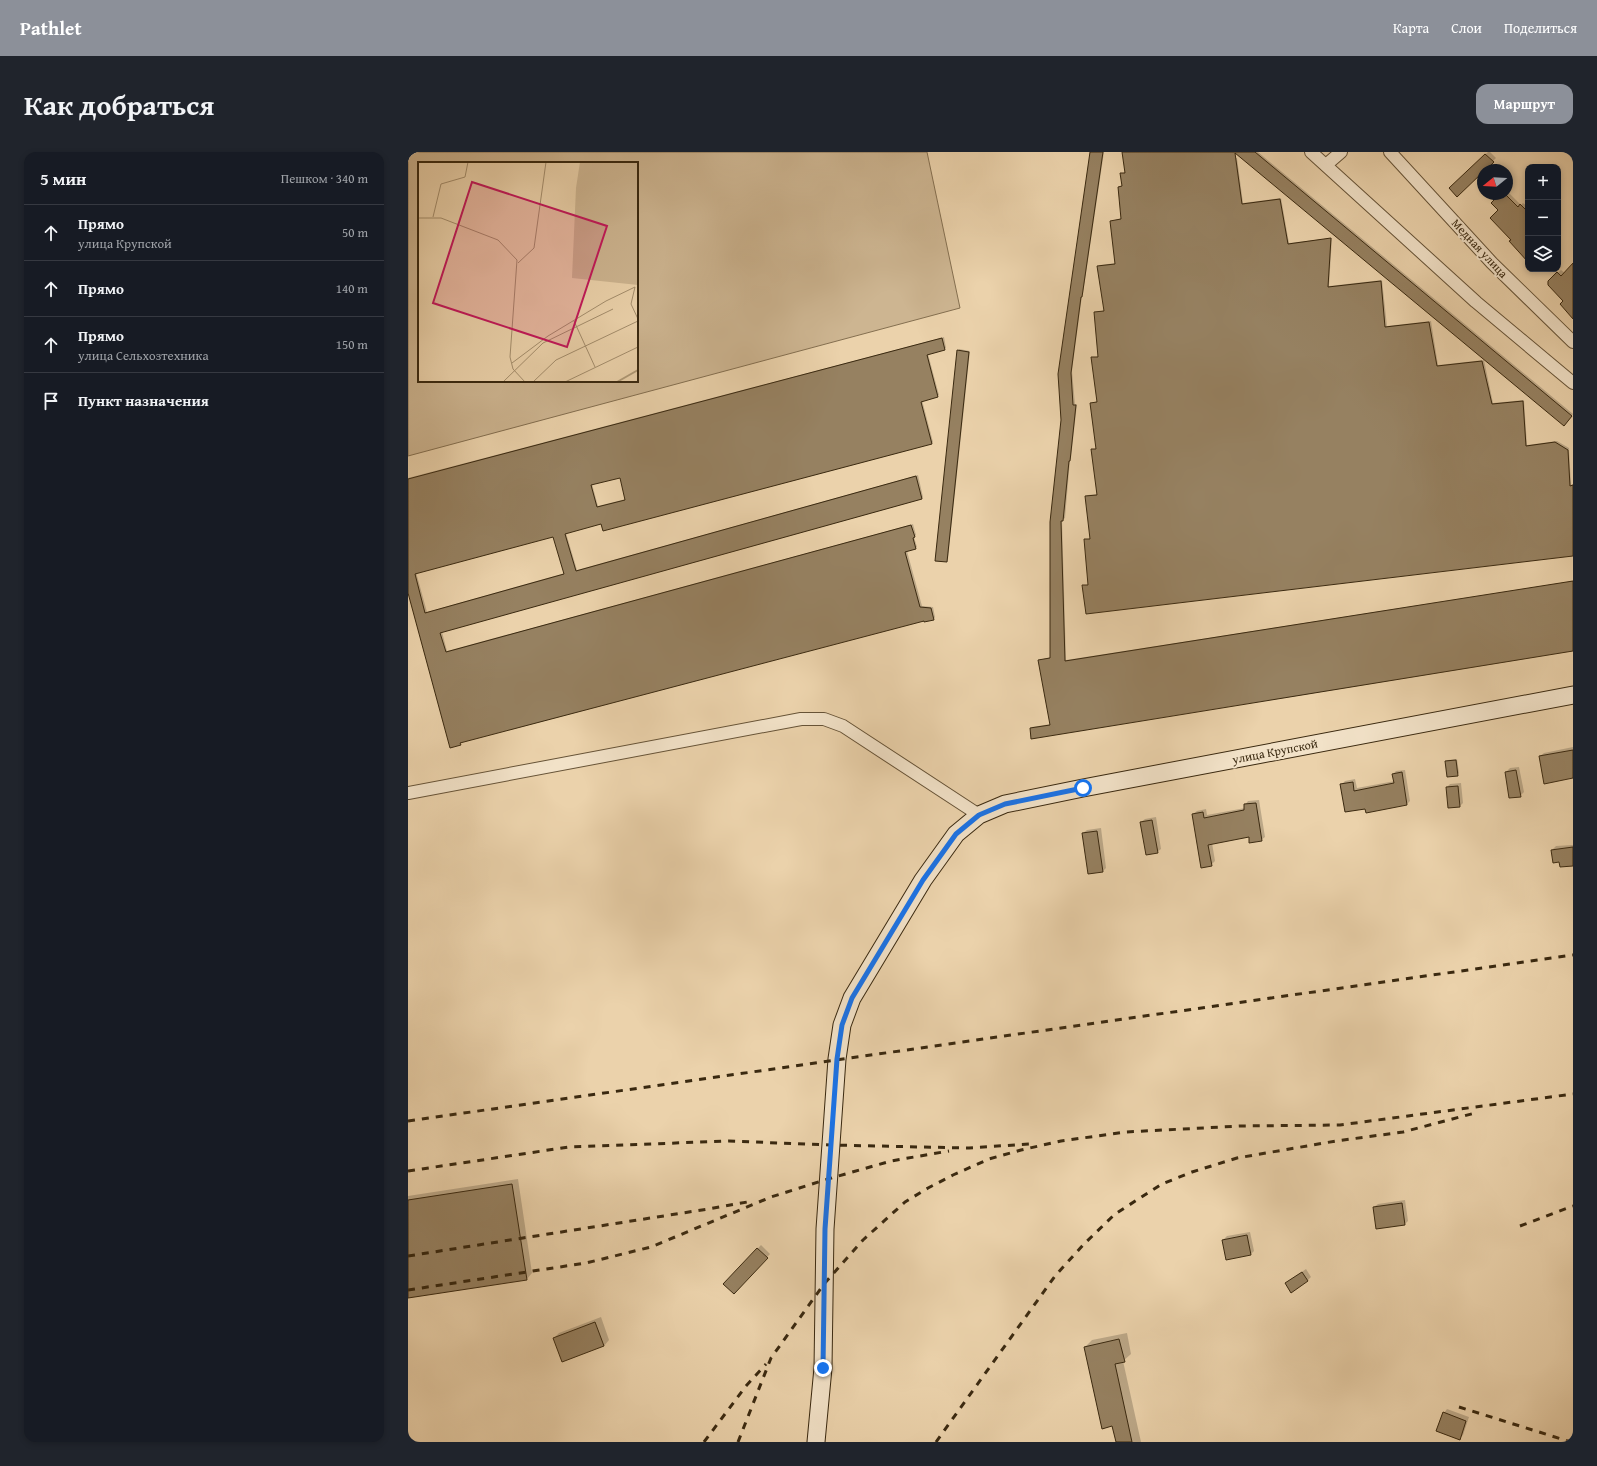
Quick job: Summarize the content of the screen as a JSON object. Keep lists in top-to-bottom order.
{
  "streets": {
    "main road": ["улица Крупской"],
    "street": ["Медная улица"]
  },
  "north": "left",
  "page": {
    "header": "Pathlet",
    "nav": ["Карта", "Слои", "Поделиться"],
    "title": "Как добраться",
    "buttons": "Маршрут",
    "heading": ["5 мин", "Пешком · 340 m"],
    "map_buttons": ["+", "−"],
    "list": [
      ["Прямо", "улица Крупской", "50 m"],
      ["Прямо", "140 m"],
      ["Прямо", "улица Сельхозтехника", "150 m"],
      "Пункт назначения"
    ]
  }
}
